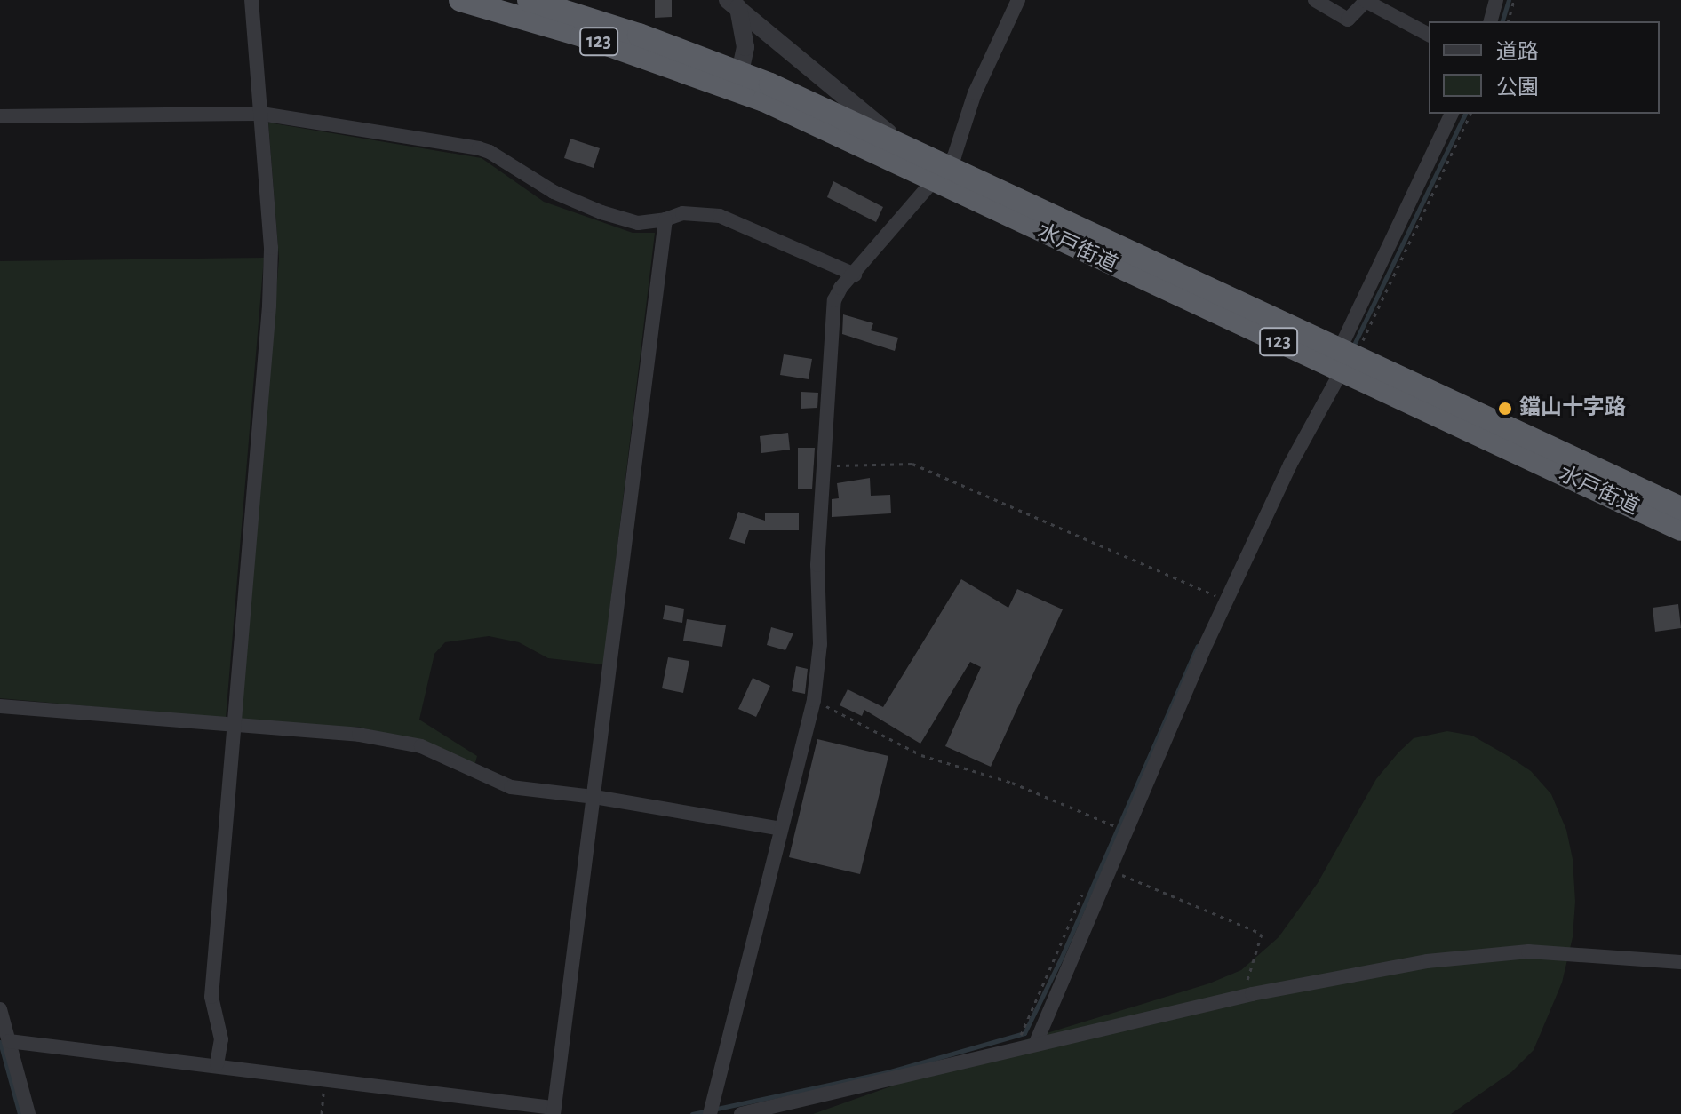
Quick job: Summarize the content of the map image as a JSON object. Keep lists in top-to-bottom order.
{
  "streets": {
    "highway": ["123", "水戸街道"]
  },
  "places": ["鐺山十字路"],
  "legend": ["道路", "公園"]
}
